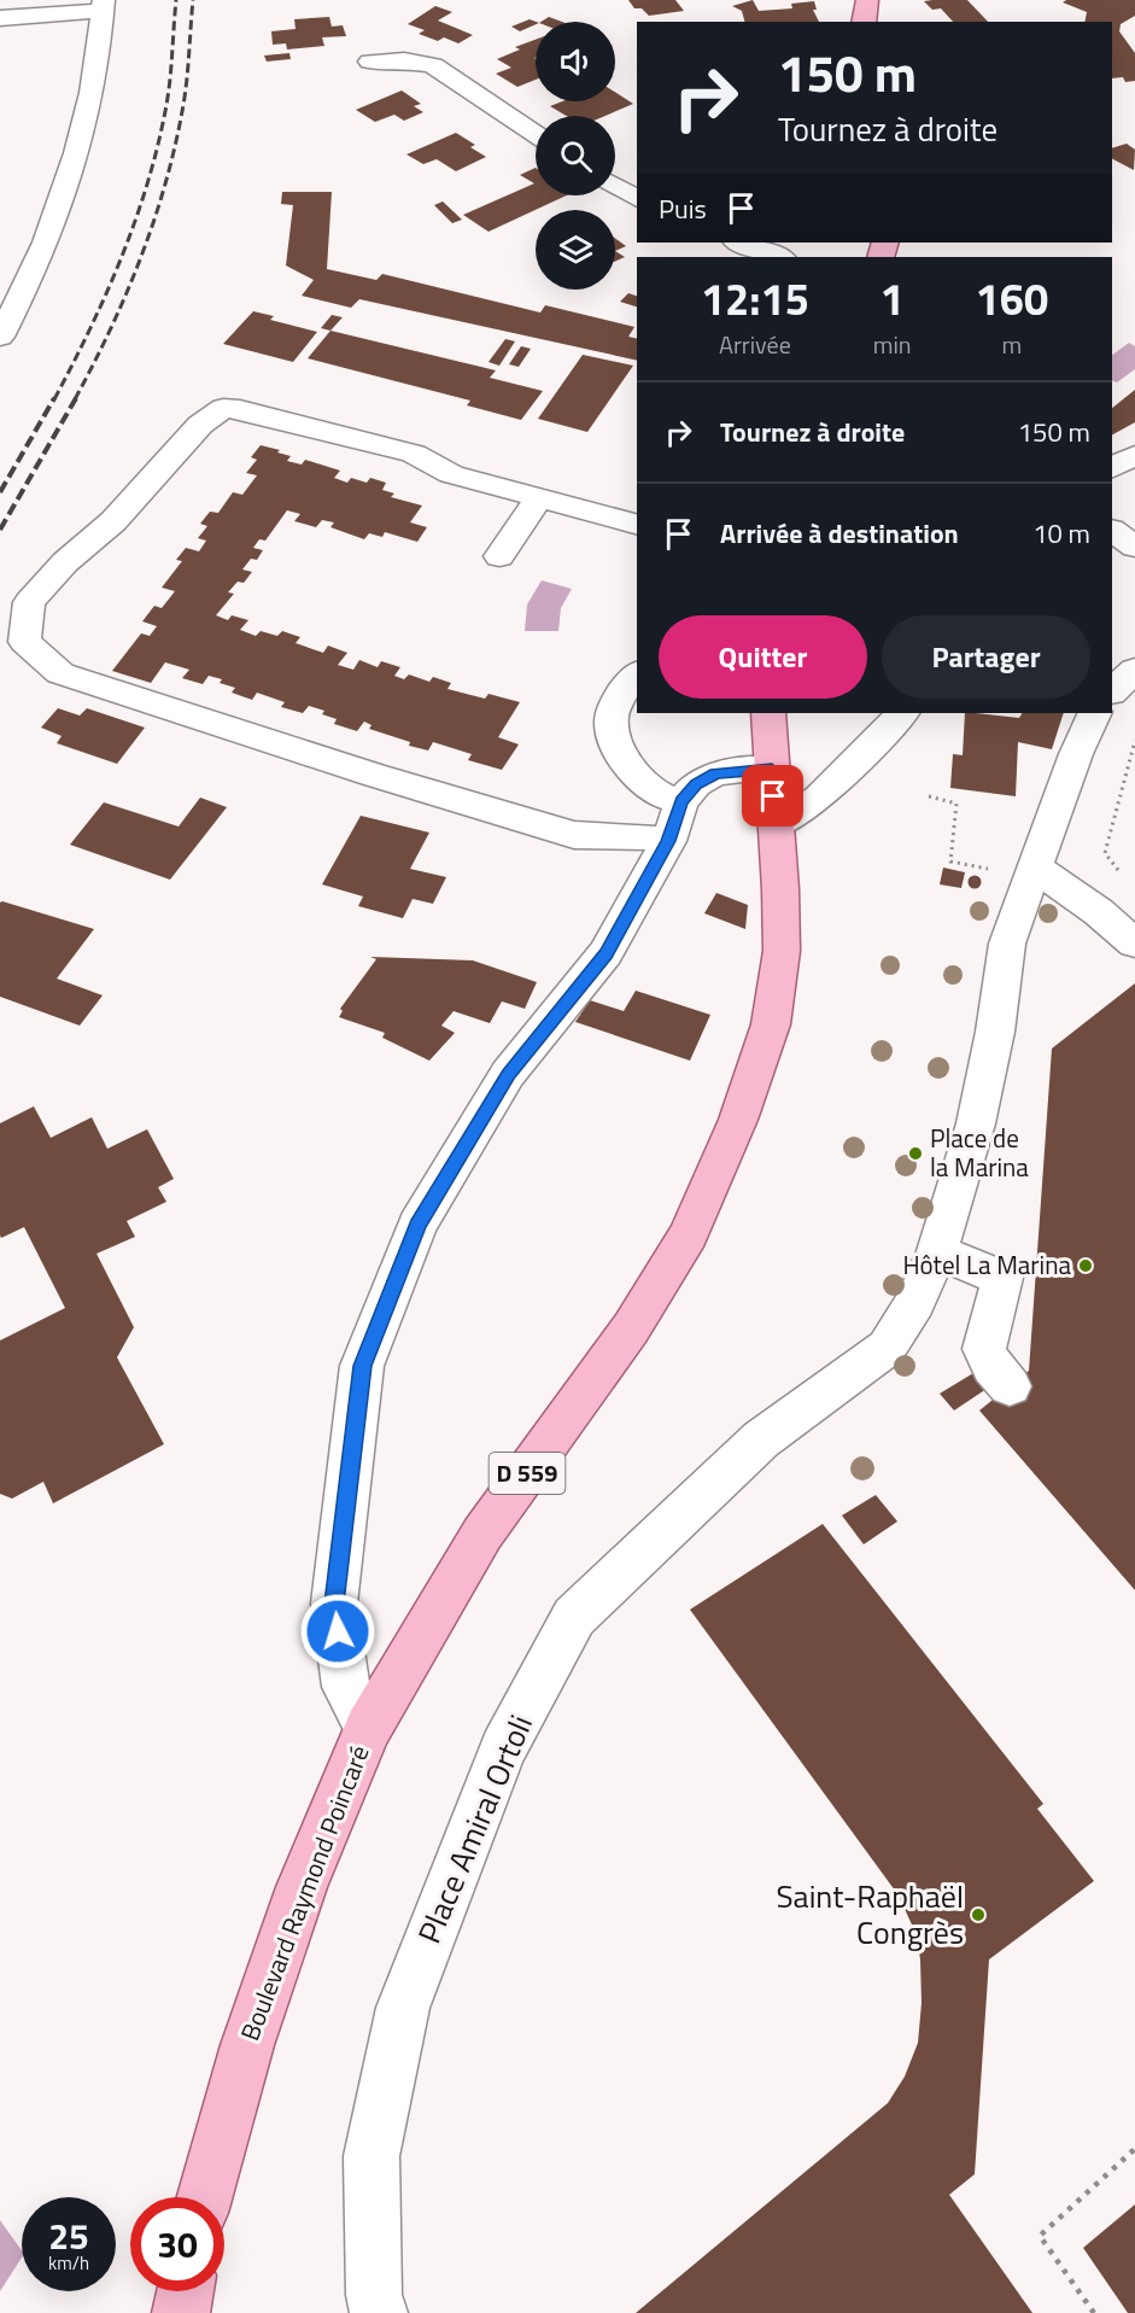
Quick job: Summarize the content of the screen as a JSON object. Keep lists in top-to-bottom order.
{
  "streets": {
    "main road": ["D 559", "Boulevard Raymond Poincaré"],
    "street": ["Place Amiral Ortoli"]
  },
  "places": ["Place de la Marina", "Hôtel La Marina", "Saint-Raphaël Congrès"],
  "page": {
    "turn": ["150 m", "Tournez à droite"],
    "then": "Puis",
    "eta": [
      "12:15",
      "Arrivée",
      "1",
      "min",
      "160",
      "m"
    ],
    "list": [
      {
        "name": "Tournez à droite",
        "value": "150 m"
      },
      {
        "name": "Arrivée à destination",
        "value": "10 m"
      }
    ],
    "buttons": ["Quitter", "Partager"],
    "speed": "25 km/h",
    "limit": "30"
  }
}
